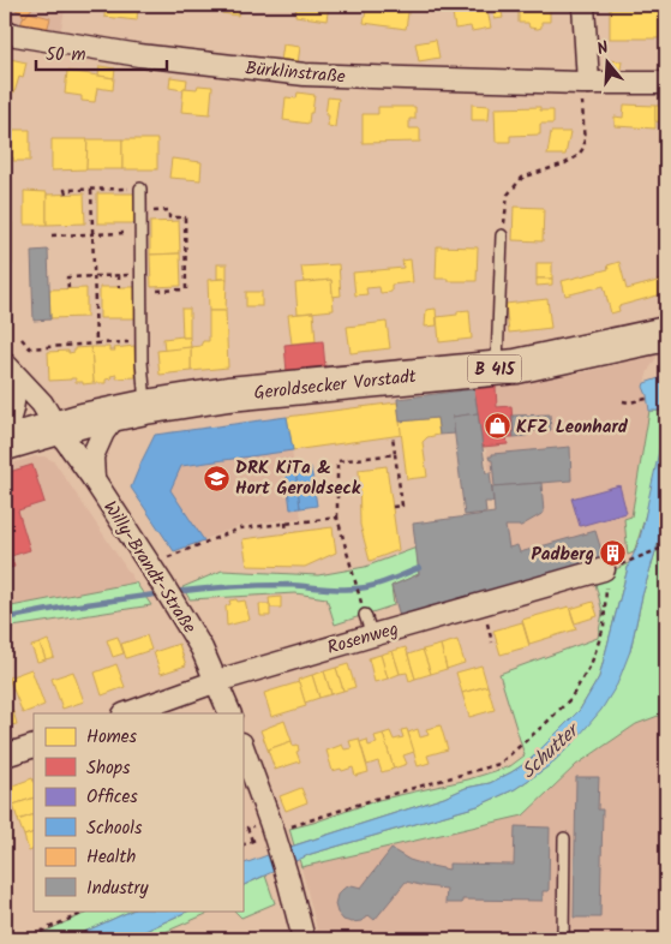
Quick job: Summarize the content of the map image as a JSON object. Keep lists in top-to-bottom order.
{
  "streets": {
    "main road": ["B 415", "Geroldsecker Vorstadt"],
    "street": ["Bürklinstraße", "Willy-Brandt-Straße", "Rosenweg"]
  },
  "crossings": [
    ["Geroldsecker Vorstadt", "Willy-Brandt-Straße"],
    ["Willy-Brandt-Straße", "Rosenweg"]
  ],
  "water": ["Schutter"],
  "places": {
    "shop": ["KFZ Leonhard"],
    "school or university": ["DRK KiTa & Hort Geroldseck"],
    "building": ["Padberg"]
  },
  "legend": [
    "Homes",
    "Shops",
    "Offices",
    "Schools",
    "Health",
    "Industry"
  ],
  "scale_bar": "50 m",
  "north": "top"
}
